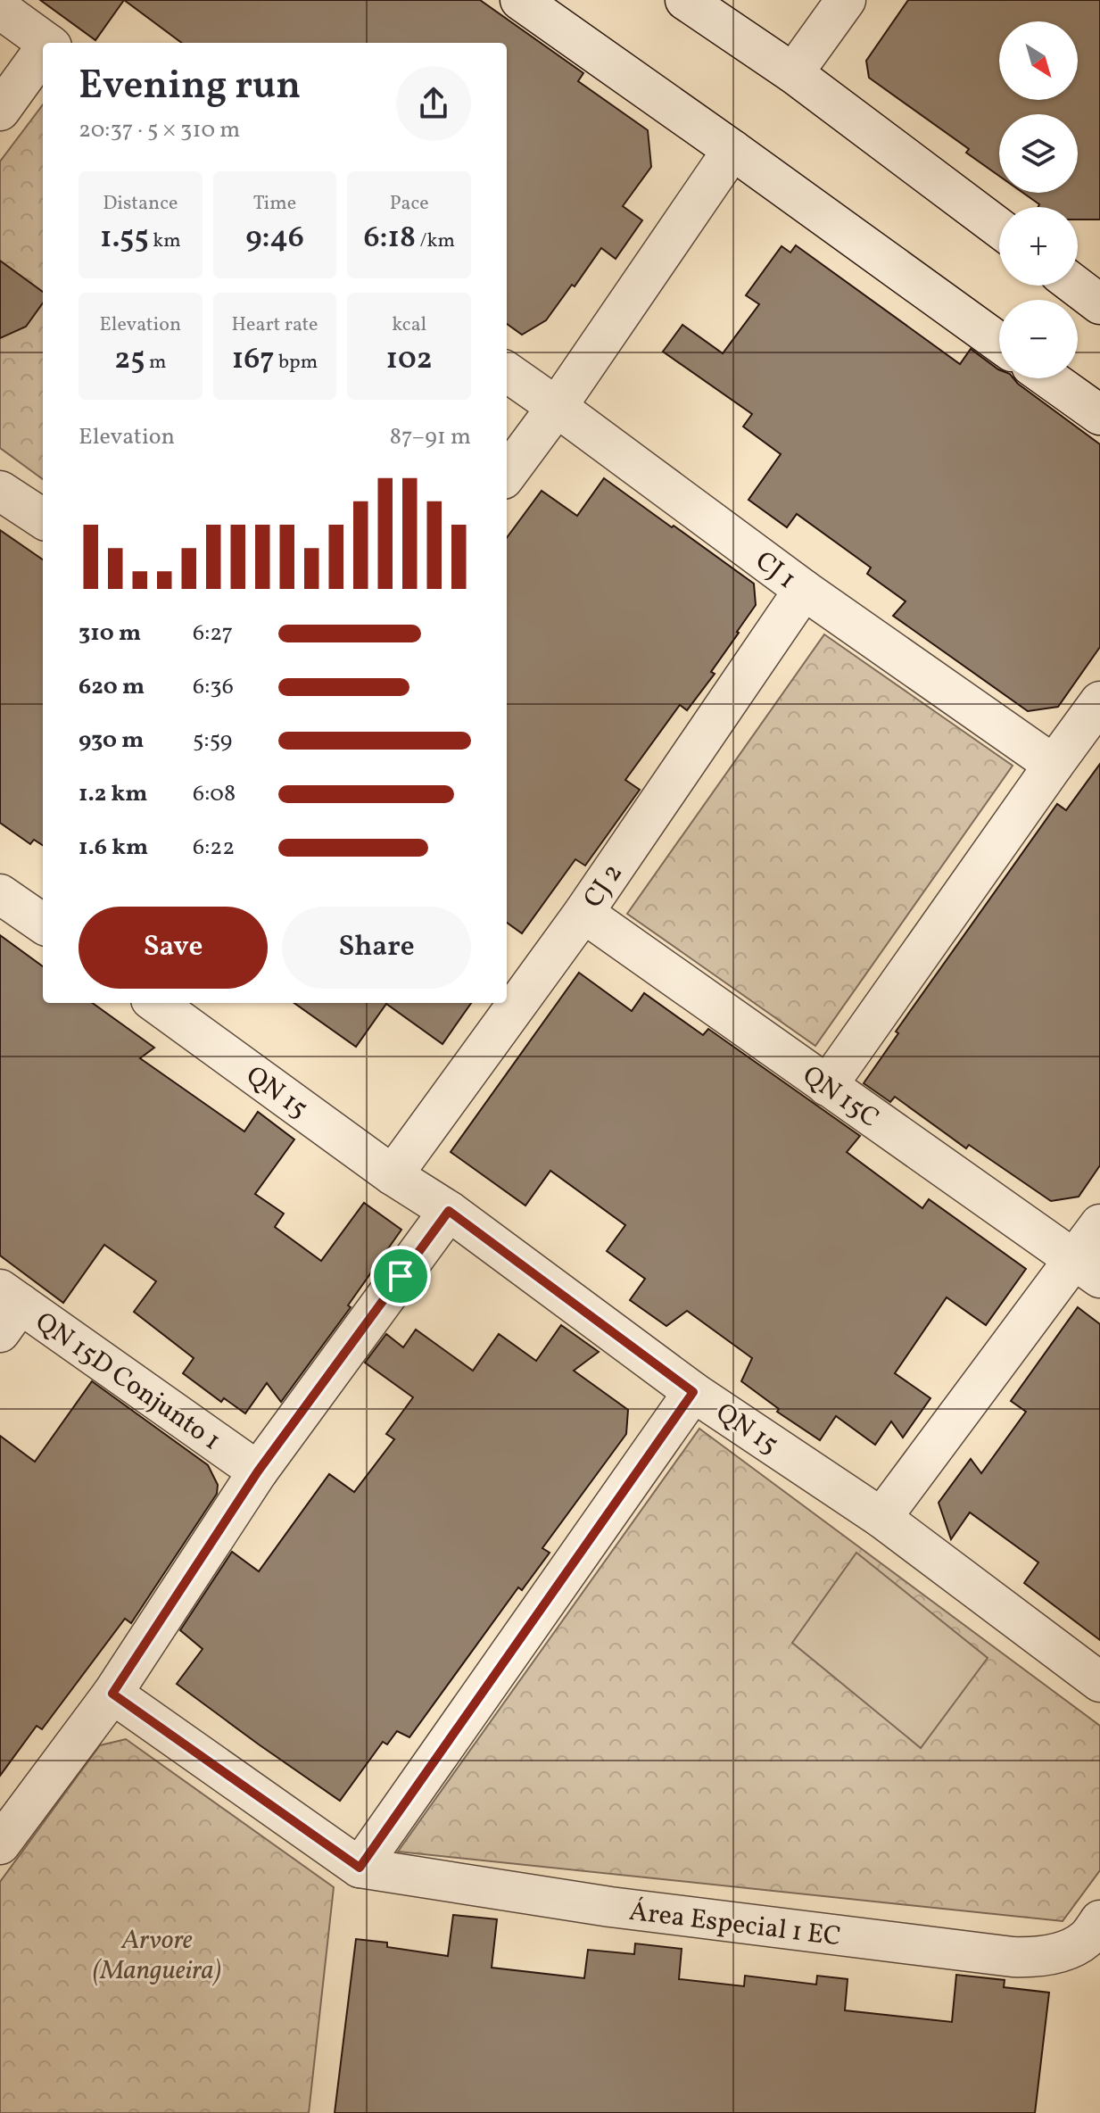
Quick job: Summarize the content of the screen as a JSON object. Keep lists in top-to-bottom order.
{
  "streets": {
    "street": [
      "CJ 1",
      "CJ 2",
      "QN 15",
      "QN 15C",
      "QN 15D Conjunto 1",
      "Área Especial 1 EC"
    ]
  },
  "crossings": [
    ["CJ 1", "CJ 2"],
    ["CJ 2", "QN 15"],
    ["CJ 2", "QN 15C"]
  ],
  "parks": ["Arvore (Mangueira)"],
  "north": "bottom right",
  "page": {
    "map_buttons": ["+", "−"],
    "heading": ["Evening run", "20:37 · 5 × 310 m"],
    "stats": [
      ["Distance", "1.55 km"],
      ["Time", "9:46"],
      ["Pace", "6:18 /km"],
      ["Elevation", "25 m"],
      ["Heart rate", "167 bpm"],
      ["kcal", "102"]
    ],
    "chart": ["Elevation", "87–91 m"],
    "list": [
      {
        "name": "310 m",
        "note": "6:27"
      },
      {
        "name": "620 m",
        "note": "6:36"
      },
      {
        "name": "930 m",
        "note": "5:59"
      },
      {
        "name": "1.2 km",
        "note": "6:08"
      },
      {
        "name": "1.6 km",
        "note": "6:22"
      }
    ],
    "buttons": ["Save", "Share"]
  }
}
